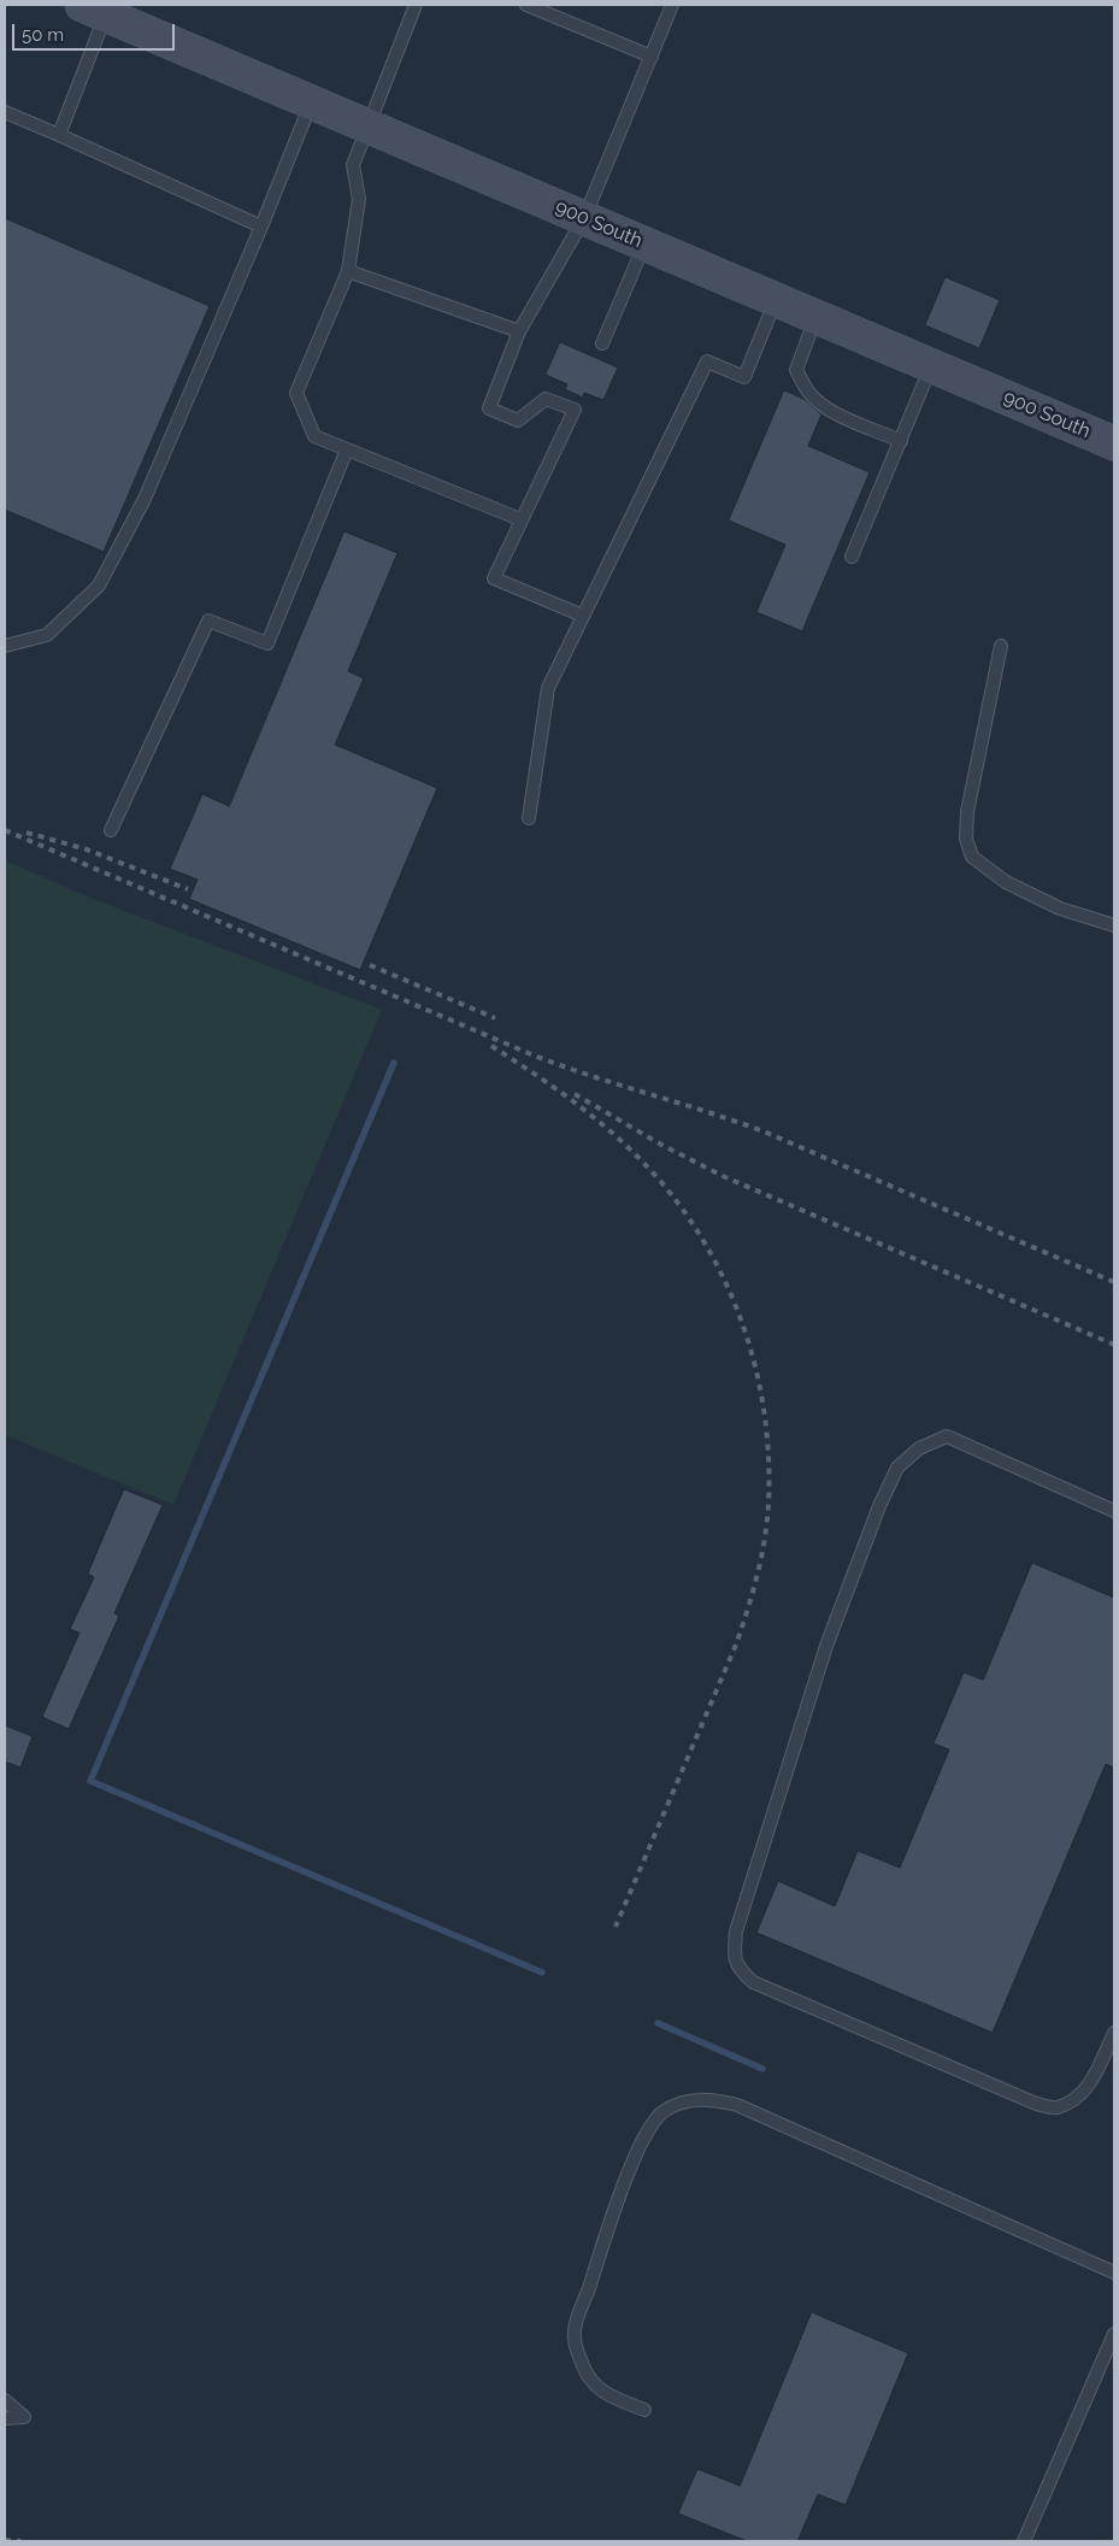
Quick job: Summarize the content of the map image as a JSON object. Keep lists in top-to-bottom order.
{
  "streets": {
    "street": ["900 South"]
  },
  "scale_bar": "50 m"
}
